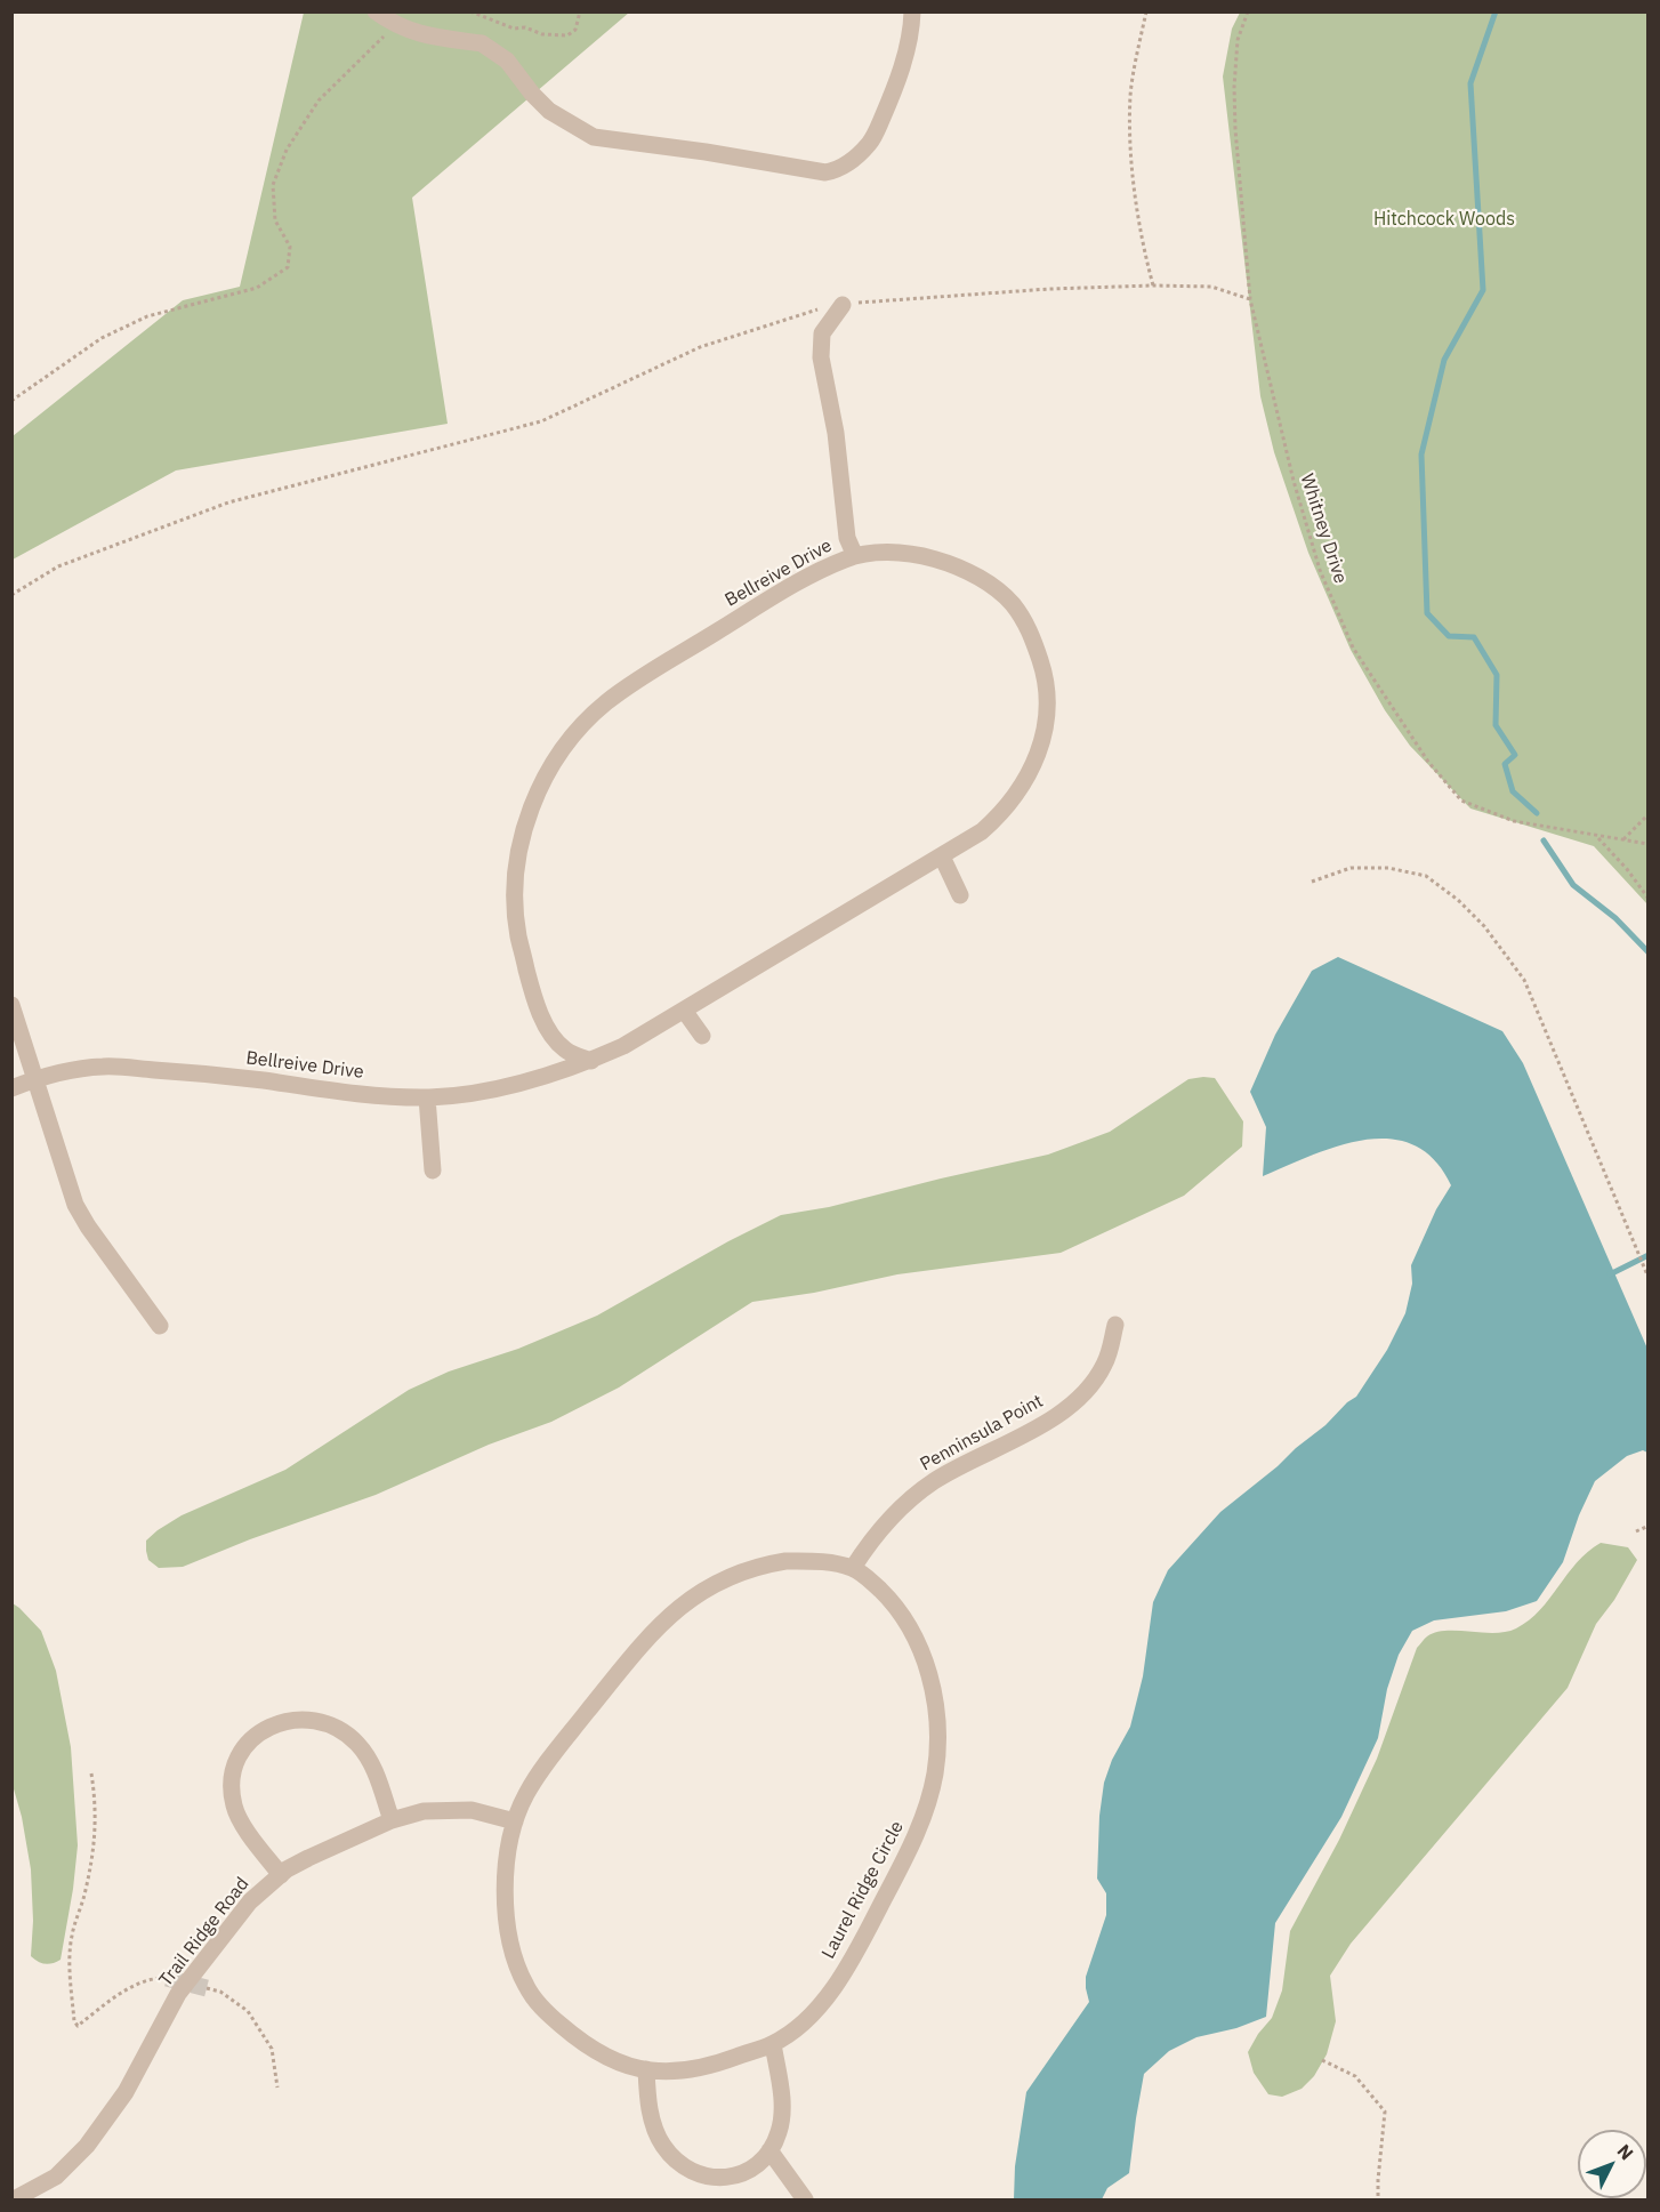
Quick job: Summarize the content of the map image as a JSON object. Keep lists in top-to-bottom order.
{
  "streets": {
    "street": [
      "Bellreive Drive",
      "Penninsula Point",
      "Laurel Ridge Circle",
      "Trail Ridge Road"
    ],
    "path": ["Whitney Drive"]
  },
  "crossings": [
    ["Penninsula Point", "Laurel Ridge Circle"],
    ["Laurel Ridge Circle", "Trail Ridge Road"]
  ],
  "parks": ["Hitchcock Woods"],
  "north": "top right"
}
